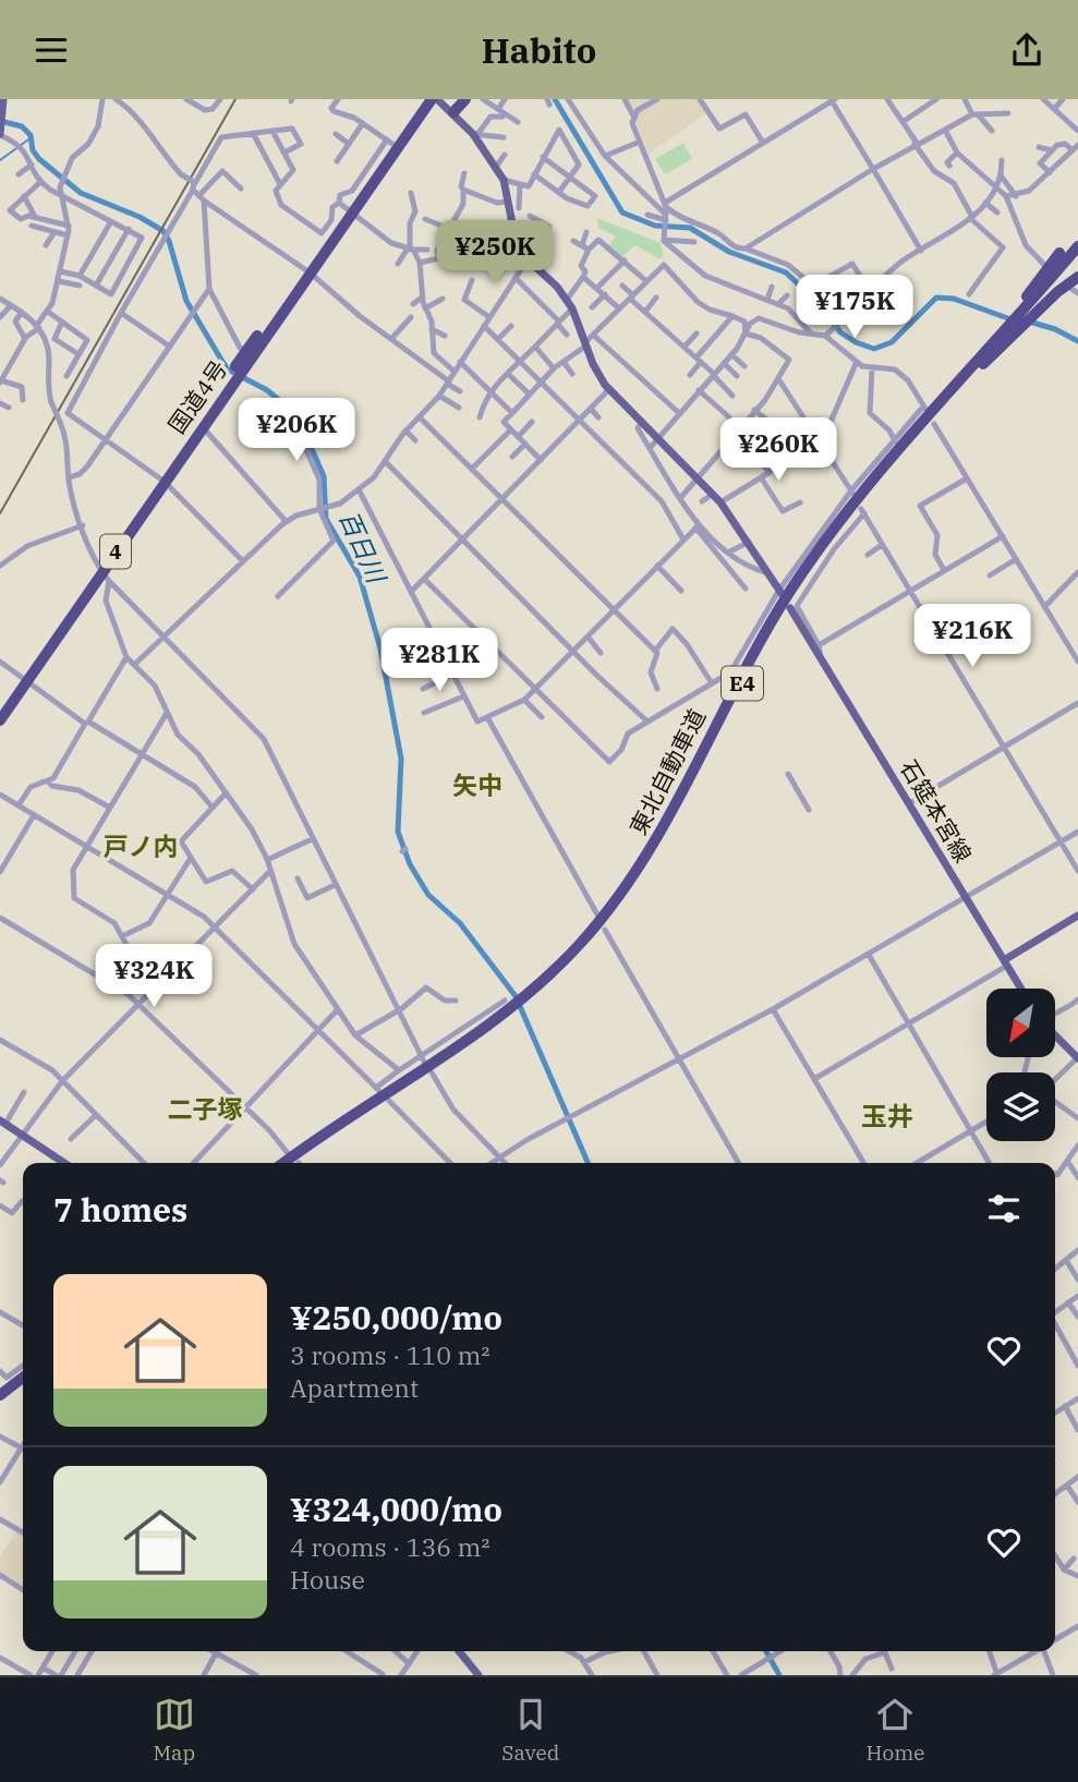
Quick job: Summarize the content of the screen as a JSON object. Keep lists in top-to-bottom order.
{
  "streets": {
    "highway": [
      "国道4号",
      "4",
      "E4",
      "東北自動車道"
    ],
    "main road": ["石筵本宮線"]
  },
  "districts": [
    "矢中",
    "戸ノ内",
    "二子塚",
    "玉井"
  ],
  "water": ["百日川"],
  "north": "bottom left",
  "page": {
    "header": "Habito",
    "price": [
      "¥250K",
      "¥175K",
      "¥206K",
      "¥260K",
      "¥216K",
      "¥281K",
      "¥324K"
    ],
    "heading": "7 homes",
    "list": [
      {
        "name": "¥250,000/mo",
        "note": "3 rooms · 110 m² · Apartment"
      },
      {
        "name": "¥324,000/mo",
        "note": "4 rooms · 136 m² · House"
      }
    ],
    "tabs": ["Map", "Saved", "Home"]
  }
}
